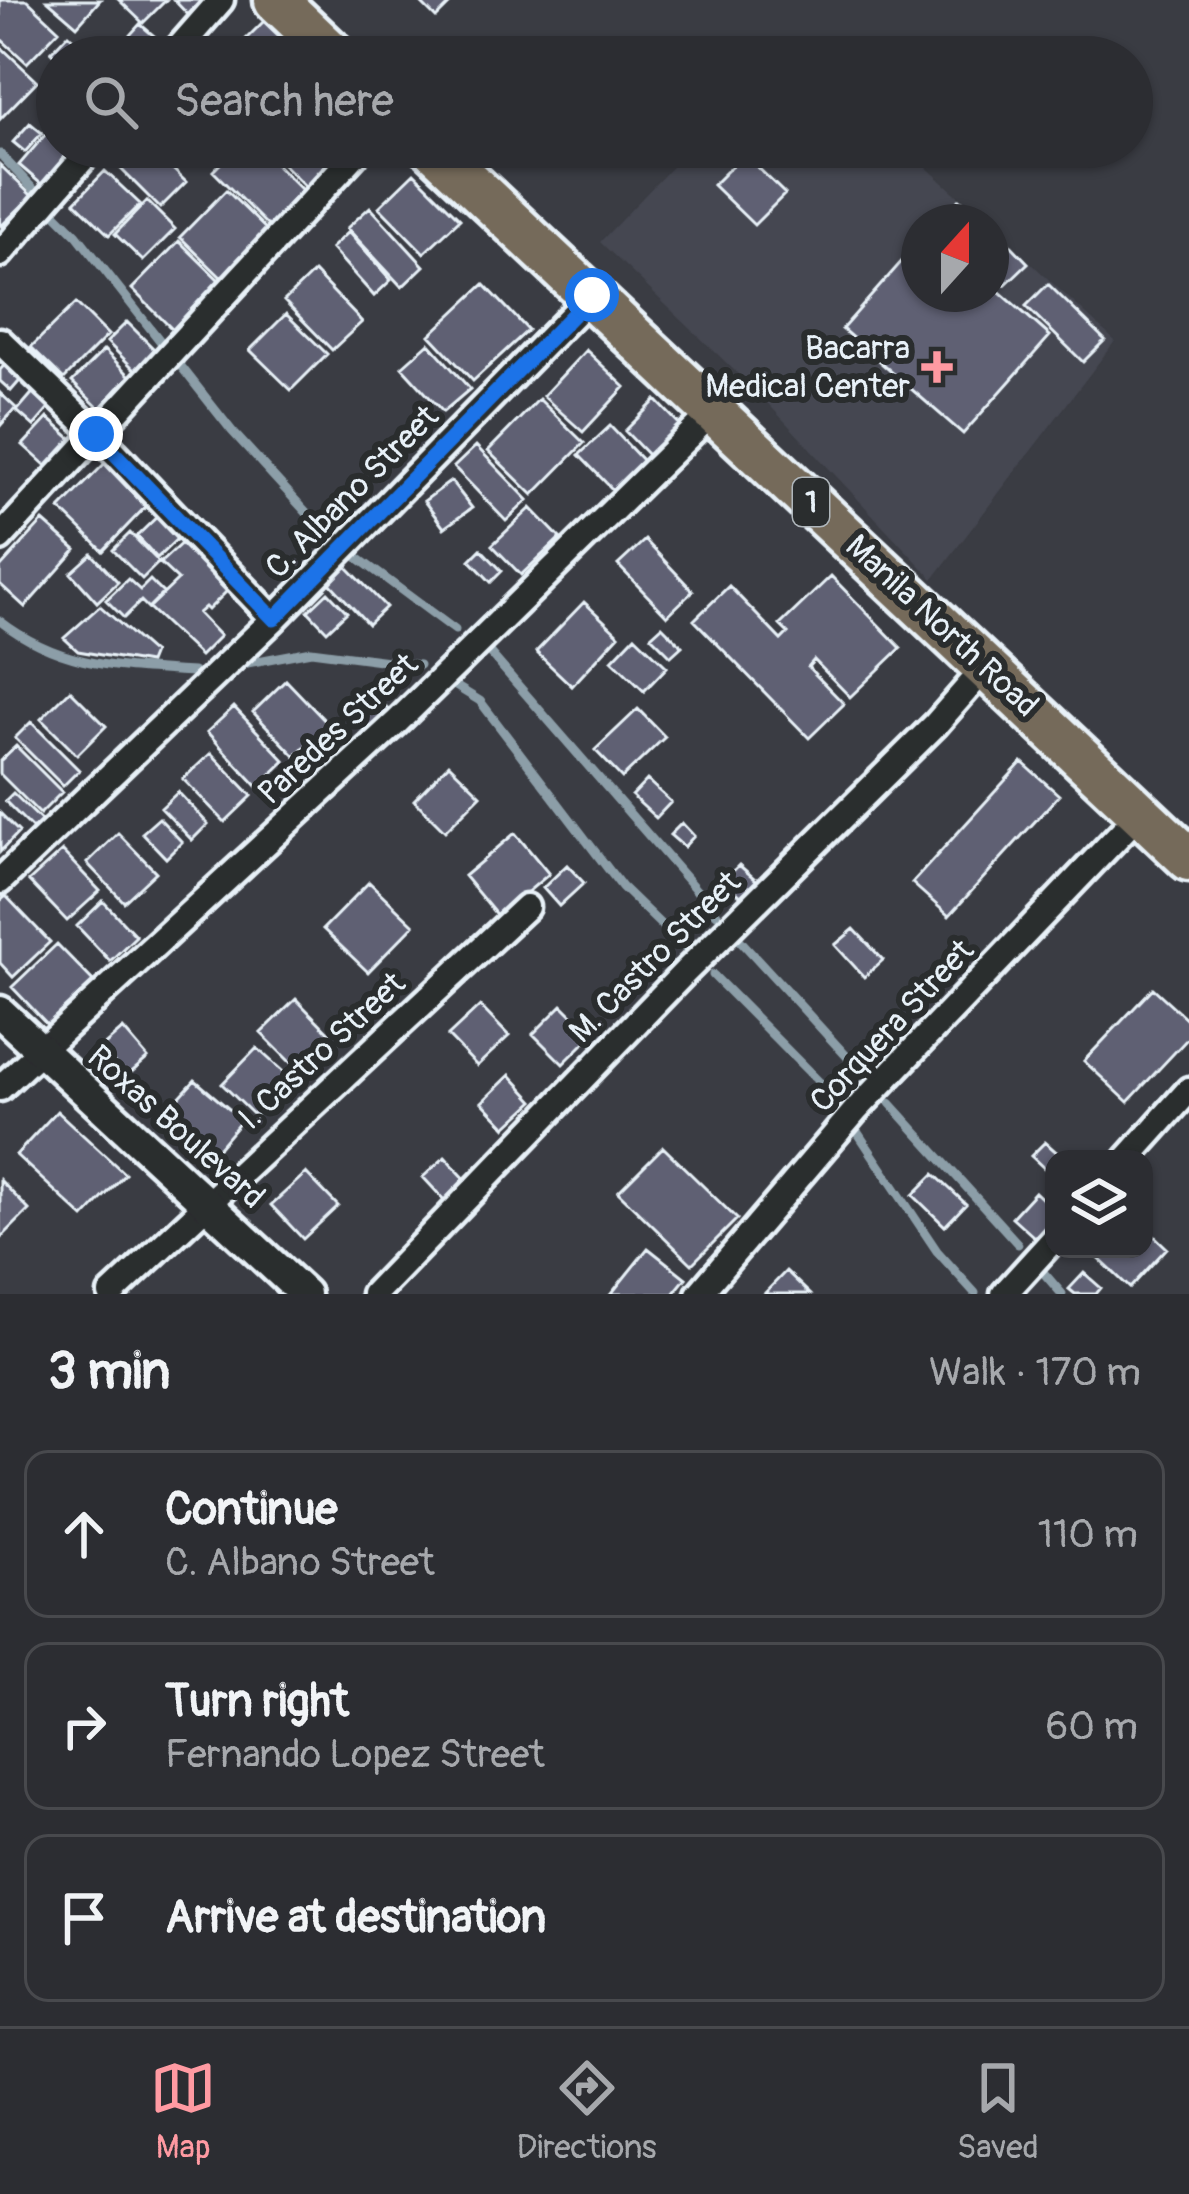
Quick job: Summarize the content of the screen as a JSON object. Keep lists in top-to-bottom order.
{
  "streets": {
    "highway": ["1", "Manila North Road"],
    "street": [
      "C. Albano Street",
      "Paredes Street",
      "M. Castro Street",
      "Corquera Street",
      "I. Castro Street",
      "Roxas Boulevard"
    ]
  },
  "crossings": [
    ["C. Albano Street", "Manila North Road"],
    ["Manila North Road", "Paredes Street"],
    ["Manila North Road", "M. Castro Street"],
    ["Manila North Road", "Corquera Street"],
    ["Paredes Street", "Roxas Boulevard"],
    ["I. Castro Street", "Roxas Boulevard"]
  ],
  "places": {
    "health": ["Bacarra Medical Center"]
  },
  "north": "top",
  "page": {
    "search": "Search here",
    "heading": ["3 min", "Walk · 170 m"],
    "list": [
      ["Continue", "C. Albano Street", "110 m"],
      ["Turn right", "Fernando Lopez Street", "60 m"],
      "Arrive at destination"
    ],
    "nav": ["Map", "Directions", "Saved"]
  }
}
